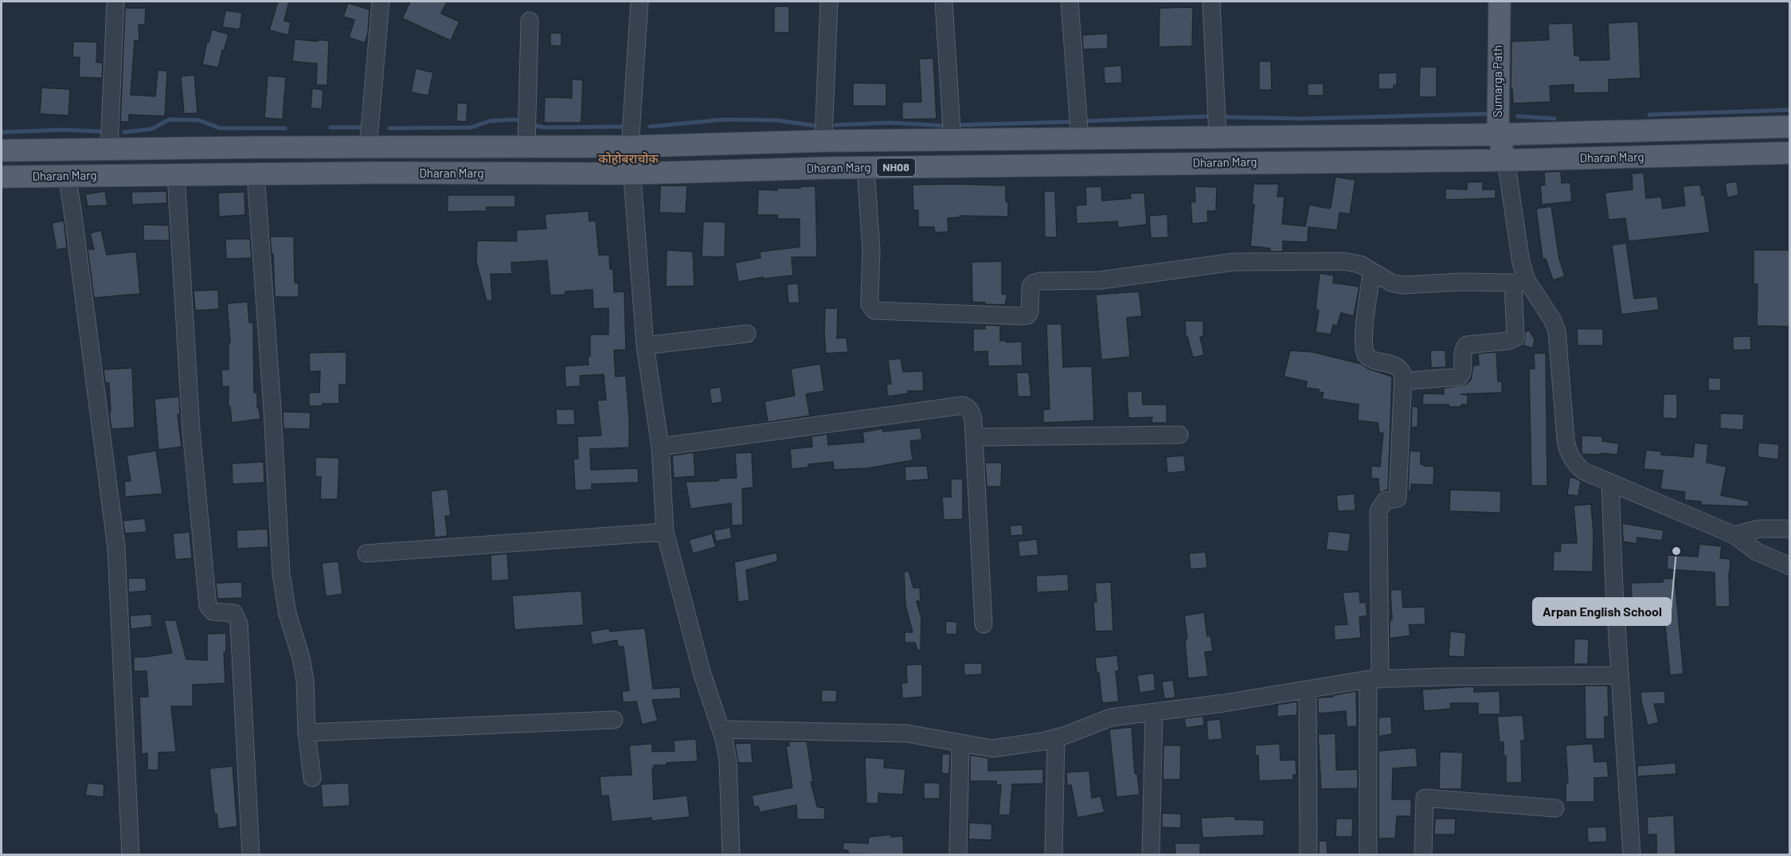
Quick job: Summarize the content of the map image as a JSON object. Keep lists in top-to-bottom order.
{
  "streets": {
    "main road": ["Sumarga Path", "Dharan Marg", "NH08"]
  },
  "crossings": [
    ["Sumarga Path", "Dharan Marg"],
    ["Sumarga Path", "NH08"]
  ],
  "districts": ["कोहोबराचोक"],
  "places": ["Arpan English School"]
}
